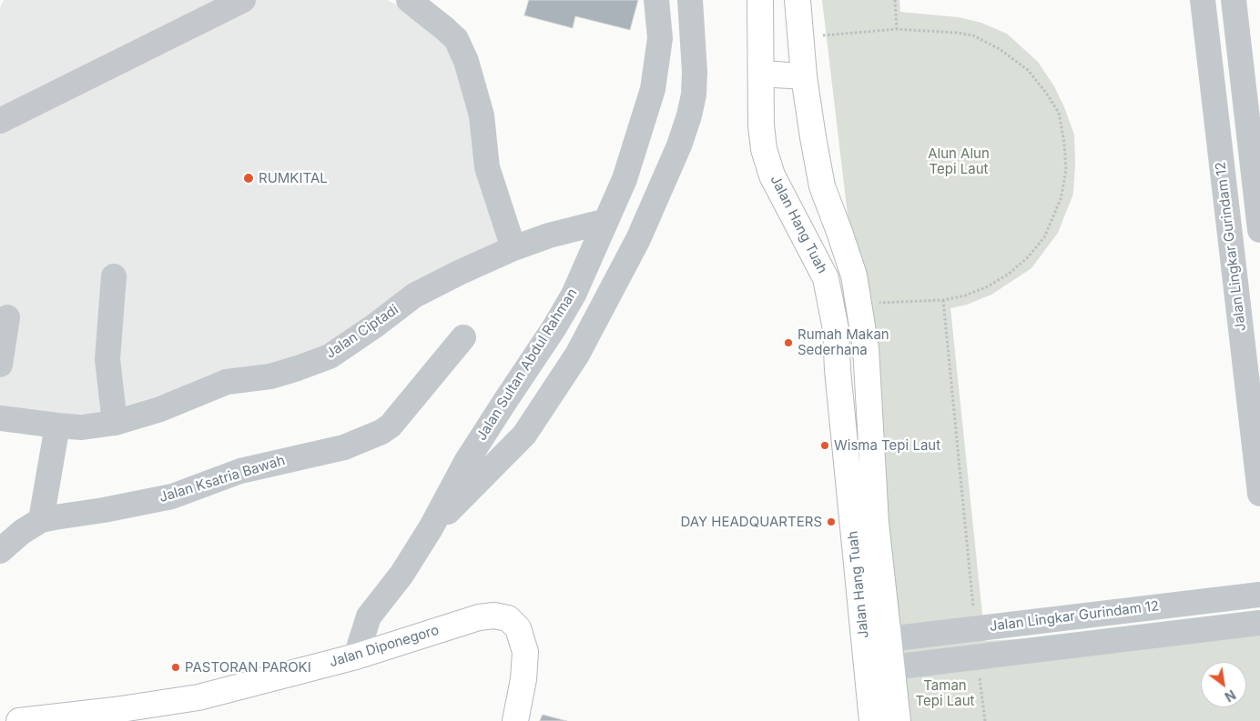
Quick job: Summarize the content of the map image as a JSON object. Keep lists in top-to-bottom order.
{
  "streets": {
    "main road": ["Jalan Hang Tuah", "Jalan Diponegoro"],
    "street": [
      "Jalan Lingkar Gurindam 12",
      "Jalan Ciptadi",
      "Jalan Sultan Abdul Rahman",
      "Jalan Ksatria Bawah"
    ]
  },
  "crossings": [
    ["Jalan Hang Tuah", "Jalan Lingkar Gurindam 12"],
    ["Jalan Ciptadi", "Jalan Sultan Abdul Rahman"],
    ["Jalan Sultan Abdul Rahman", "Jalan Diponegoro"]
  ],
  "parks": ["Alun Alun Tepi Laut", "Taman Tepi Laut"],
  "places": [
    "RUMKITAL",
    "Rumah Makan Sederhana",
    "Wisma Tepi Laut",
    "DAY HEADQUARTERS",
    "PASTORAN PAROKI"
  ],
  "north": "bottom right"
}
